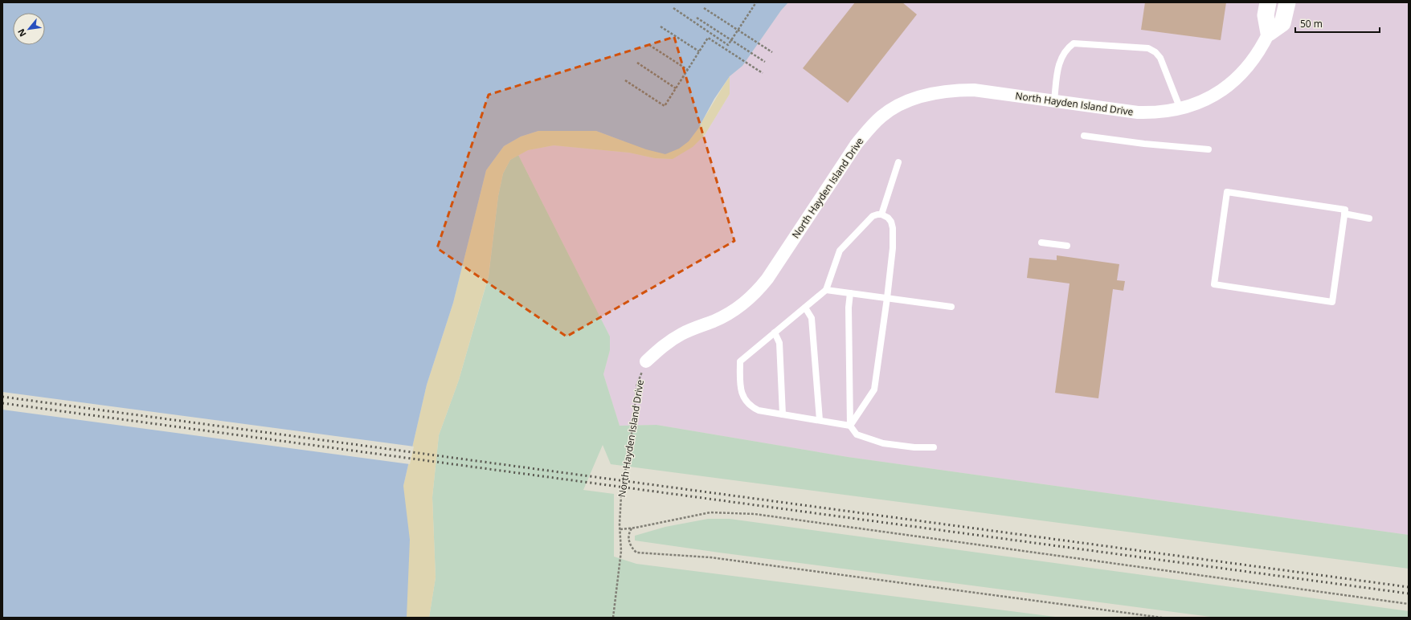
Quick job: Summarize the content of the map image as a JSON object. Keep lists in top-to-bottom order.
{
  "streets": {
    "street": ["North Hayden Island Drive"]
  },
  "scale_bar": "50 m",
  "north": "bottom left"
}
